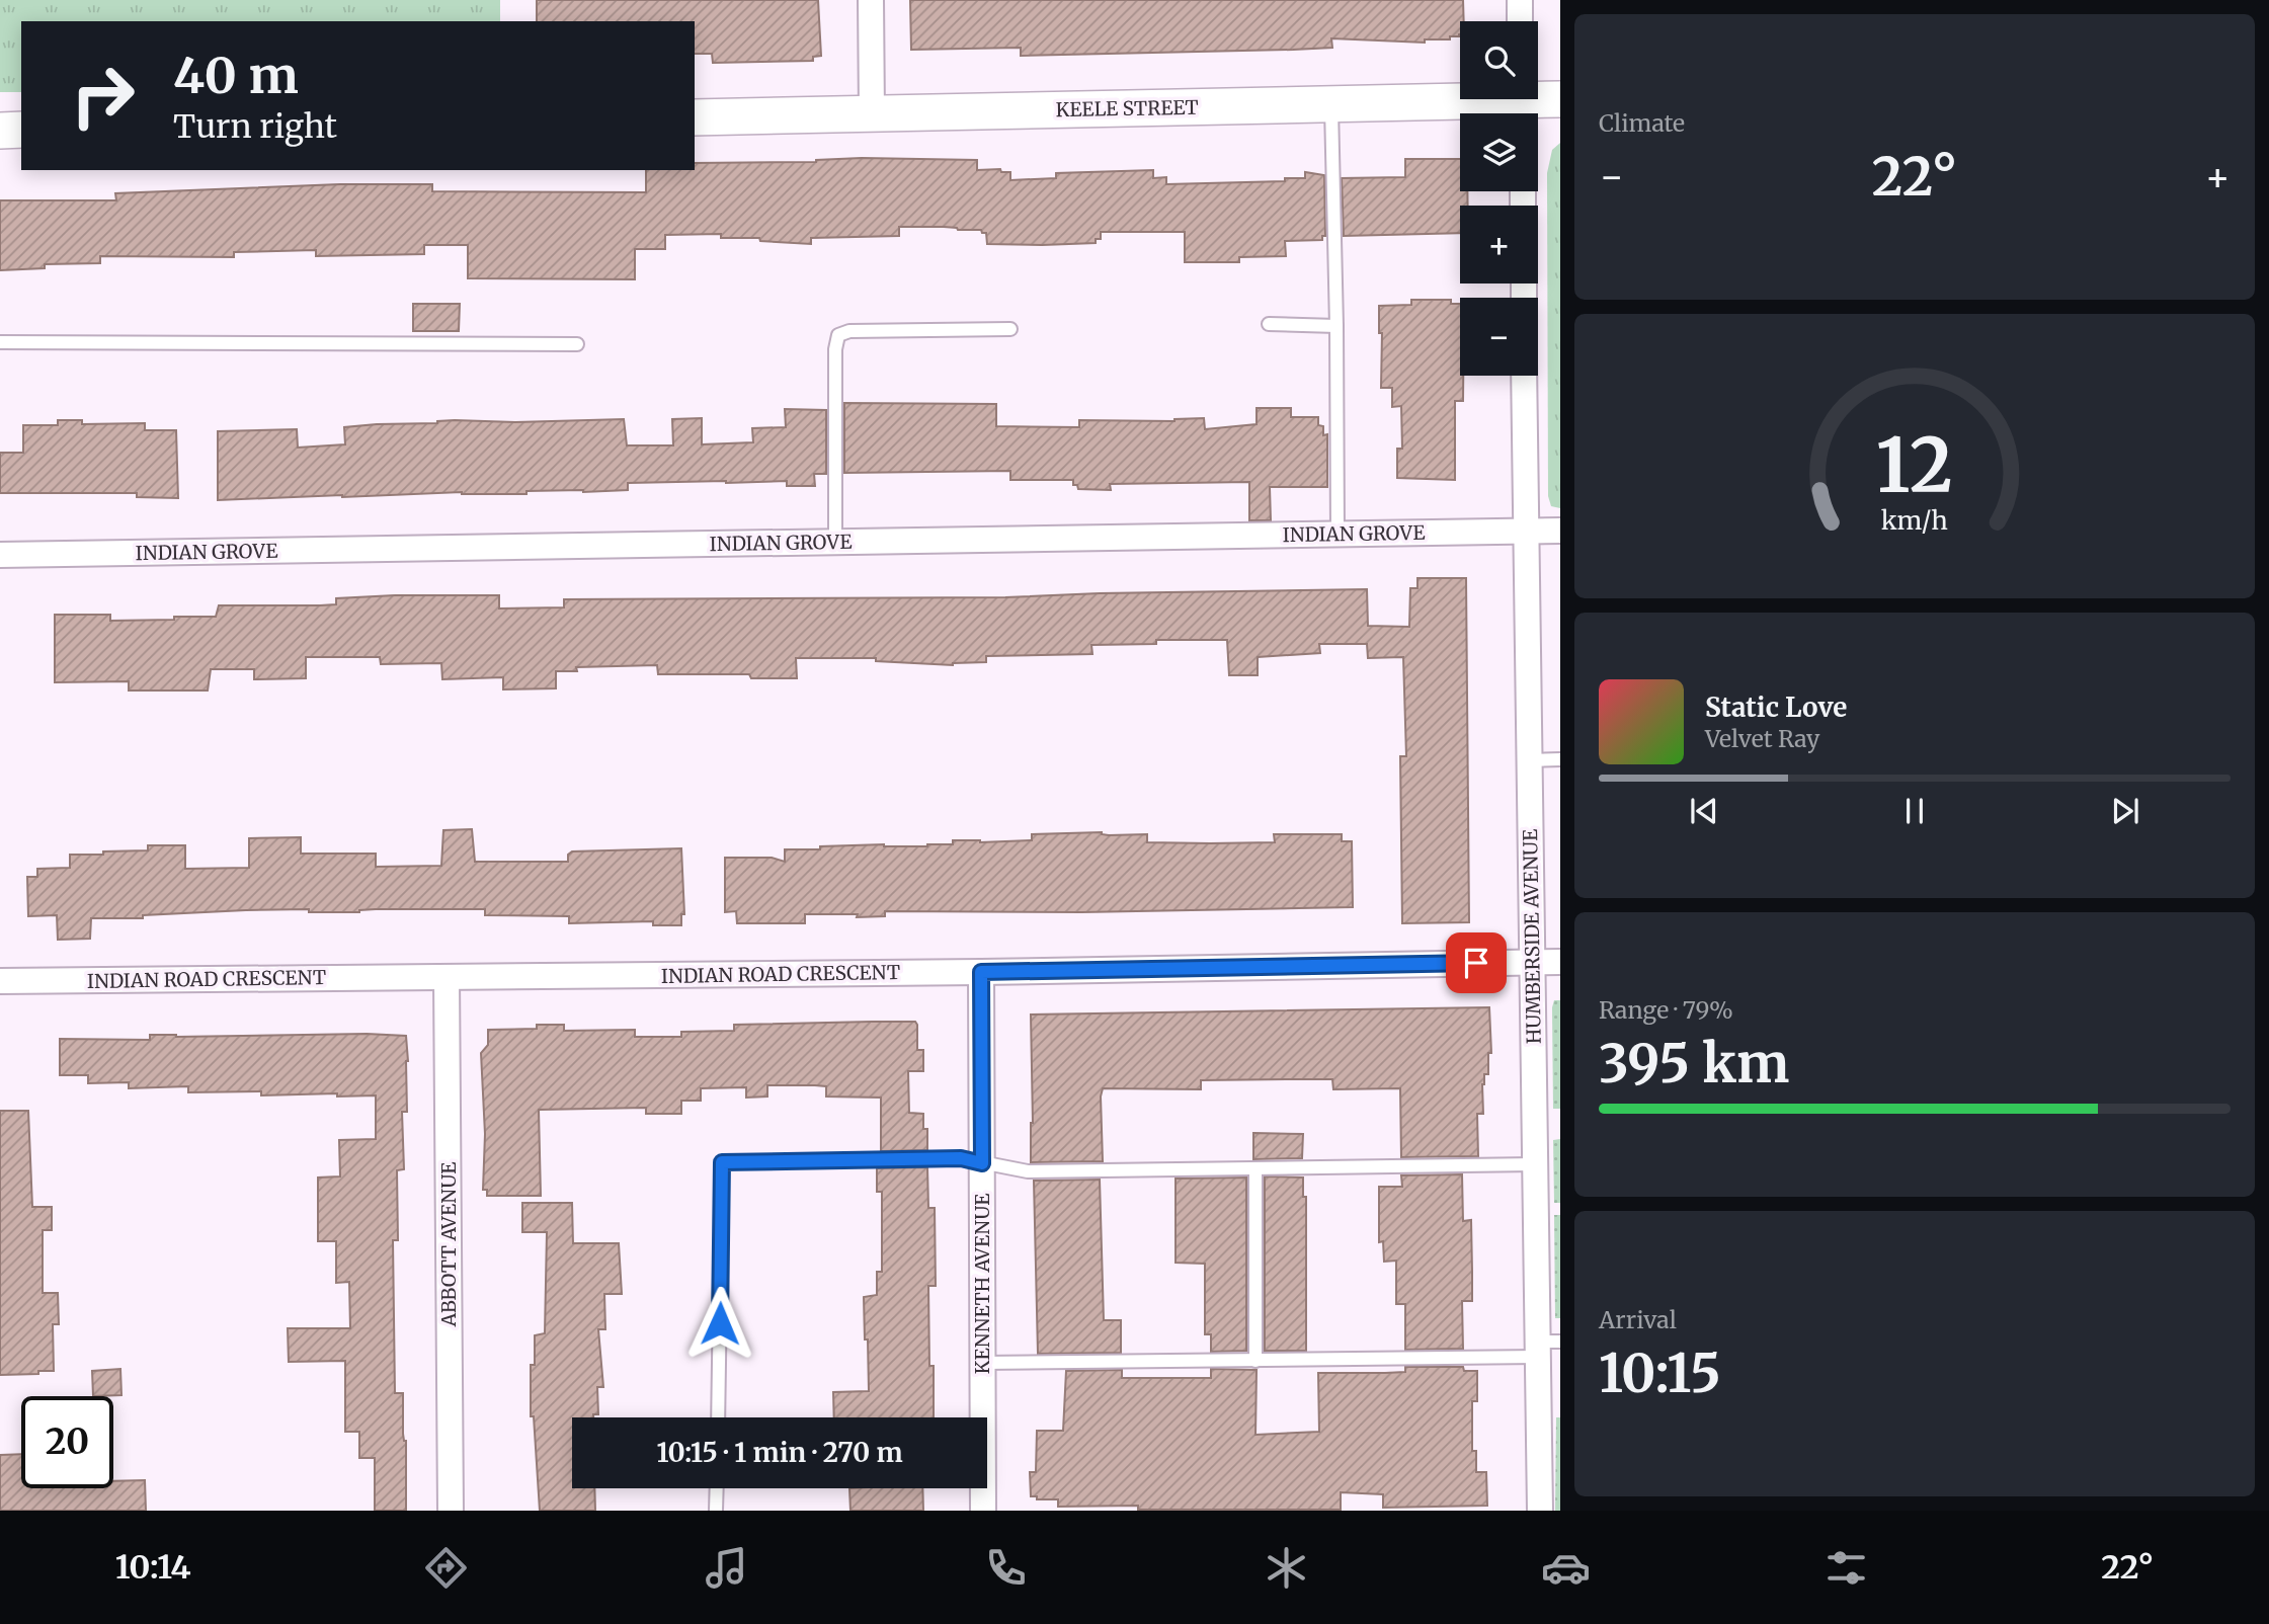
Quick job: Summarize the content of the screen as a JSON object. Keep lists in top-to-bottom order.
{
  "streets": {
    "main road": ["KEELE STREET"],
    "street": [
      "INDIAN GROVE",
      "HUMBERSIDE AVENUE",
      "INDIAN ROAD CRESCENT",
      "ABBOTT AVENUE",
      "KENNETH AVENUE"
    ]
  },
  "crossings": [
    ["INDIAN GROVE", "HUMBERSIDE AVENUE"],
    ["HUMBERSIDE AVENUE", "INDIAN ROAD CRESCENT"],
    ["INDIAN ROAD CRESCENT", "ABBOTT AVENUE"],
    ["INDIAN ROAD CRESCENT", "KENNETH AVENUE"]
  ],
  "page": {
    "tile": [
      "Climate",
      ["Range · 79%", "395 km"],
      ["Arrival", "10:15"]
    ],
    "map_buttons": ["+", "−"],
    "turn": ["40 m", "Turn right"],
    "heat": ["−", "22°", "+"],
    "song": ["Static Love", "Velvet Ray"],
    "limit": "20",
    "trip": "10:15 · 1 min · 270 m",
    "tabs": ["10:14", "22°"],
    "gauge": ["12", "km/h"]
  }
}
